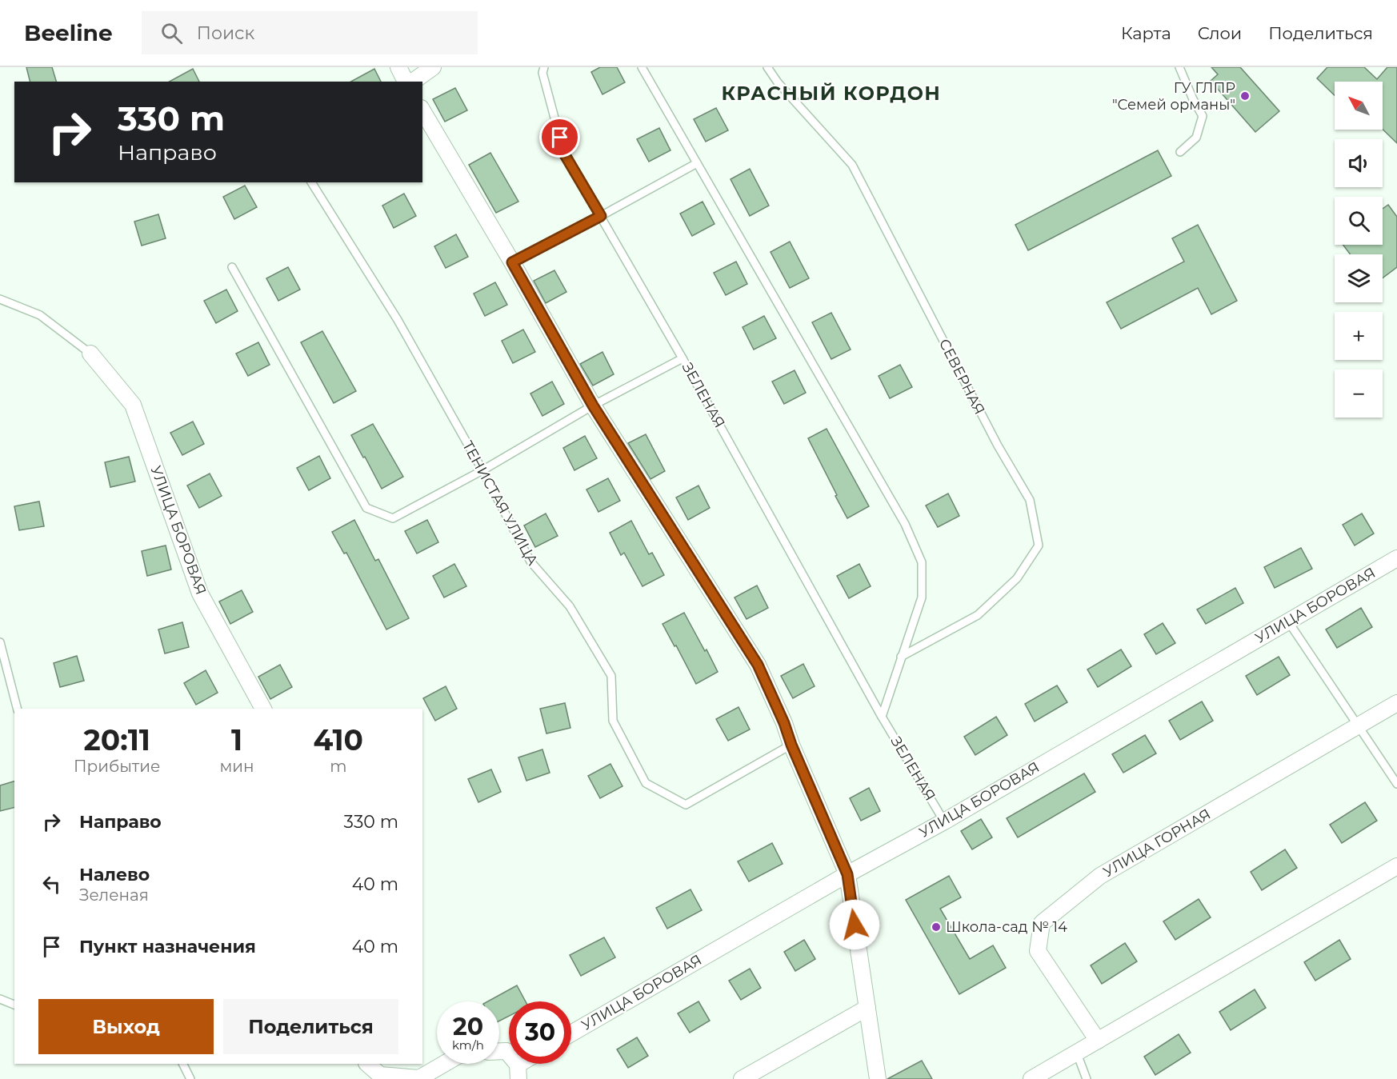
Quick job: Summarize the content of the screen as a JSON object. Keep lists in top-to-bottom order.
{
  "streets": {
    "street": ["УЛИЦА БОРОВАЯ", "УЛИЦА ГОРНАЯ"],
    "lane": ["СЕВЕРНАЯ", "ЗЕЛЕНАЯ", "ТЕНИСТАЯ УЛИЦА"]
  },
  "crossings": [
    ["ЗЕЛЕНАЯ", "УЛИЦА БОРОВАЯ"]
  ],
  "districts": ["КРАСНЫЙ КОРДОН"],
  "places": ["ГУ ГЛПР \"Семей орманы\"", "Школа-сад № 14"],
  "north": "top left",
  "page": {
    "header": "Beeline",
    "search": "Поиск",
    "nav": ["Карта", "Слои", "Поделиться"],
    "map_buttons": ["+", "−"],
    "turn": ["330 m", "Направо"],
    "eta": [
      "20:11",
      "Прибытие",
      "1",
      "мин",
      "410",
      "m"
    ],
    "list": [
      {
        "name": "Направо",
        "value": "330 m"
      },
      {
        "name": "Налево",
        "note": "Зеленая",
        "value": "40 m"
      },
      {
        "name": "Пункт назначения",
        "value": "40 m"
      }
    ],
    "buttons": ["Выход", "Поделиться"],
    "speed": "20 km/h",
    "limit": "30"
  }
}
